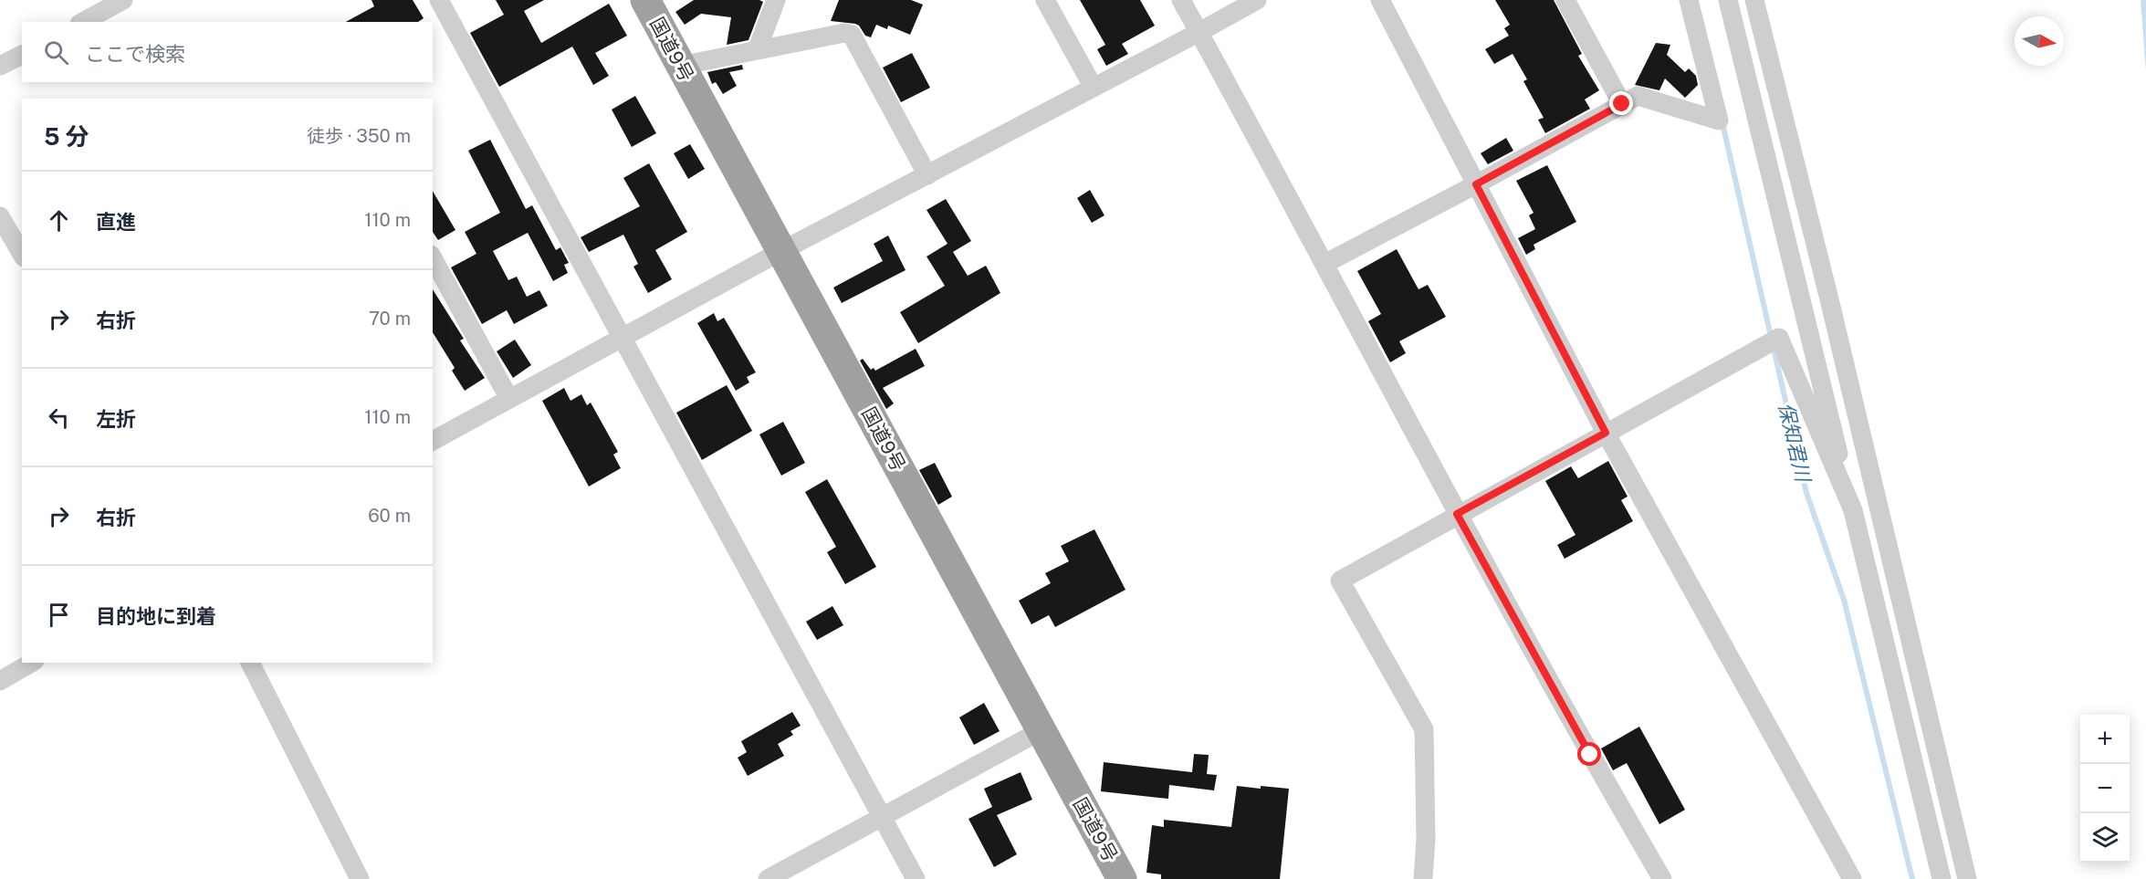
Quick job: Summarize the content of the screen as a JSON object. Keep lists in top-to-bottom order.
{
  "streets": {
    "highway": ["国道9号"]
  },
  "water": ["保知君川"],
  "north": "right",
  "page": {
    "search": "ここで検索",
    "heading": ["5 分", "徒歩 · 350 m"],
    "list": [
      ["直進", "110 m"],
      ["右折", "70 m"],
      ["左折", "110 m"],
      ["右折", "60 m"],
      "目的地に到着"
    ],
    "map_buttons": ["+", "−"]
  }
}
